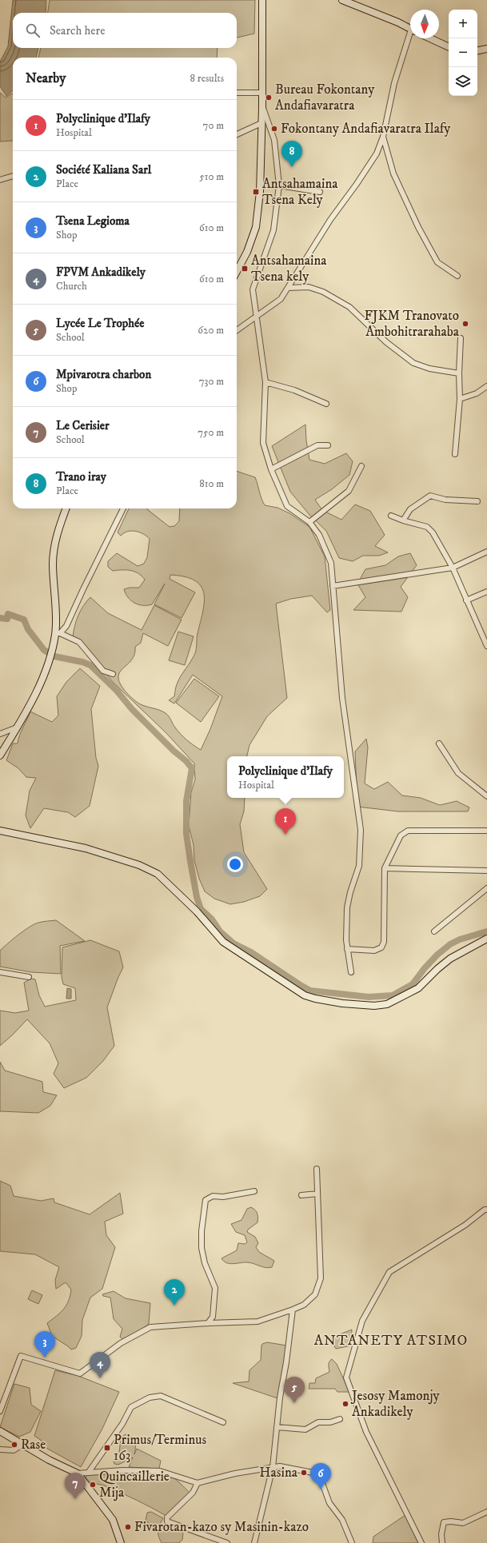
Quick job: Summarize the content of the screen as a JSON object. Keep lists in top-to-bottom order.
{
  "districts": ["ANTANETY ATSIMO"],
  "places": {
    "other": [
      "Bureau Fokontany Andafiavaratra",
      "Fokontany Andafiavaratra Ilafy",
      "FJKM Tranovato Ambohitrarahaba",
      "Jesosy Mamonjy Ankadikely",
      "Rase",
      "Hasina",
      "Quincaillerie Mija",
      "Fivarotan-kazo sy Masinin-kazo"
    ],
    "transit": ["Antsahamaina Tsena Kely", "Antsahamaina Tsena kely", "Primus/Terminus 163"]
  },
  "north": "bottom",
  "page": {
    "map_buttons": ["+", "−"],
    "search": "Search here",
    "heading": ["Nearby", "8 results"],
    "list": [
      {
        "mark": "1",
        "name": "Polyclinique d'Ilafy",
        "note": "Hospital",
        "value": "70 m"
      },
      {
        "mark": "2",
        "name": "Société Kaliana Sarl",
        "note": "Place",
        "value": "510 m"
      },
      {
        "mark": "3",
        "name": "Tsena Legioma",
        "note": "Shop",
        "value": "610 m"
      },
      {
        "mark": "4",
        "name": "FPVM Ankadikely",
        "note": "Church",
        "value": "610 m"
      },
      {
        "mark": "5",
        "name": "Lycée Le Trophée",
        "note": "School",
        "value": "620 m"
      },
      {
        "mark": "6",
        "name": "Mpivarotra charbon",
        "note": "Shop",
        "value": "730 m"
      },
      {
        "mark": "7",
        "name": "Le Cerisier",
        "note": "School",
        "value": "750 m"
      },
      {
        "mark": "8",
        "name": "Trano iray",
        "note": "Place",
        "value": "810 m"
      }
    ],
    "pins": [
      "8",
      "1",
      "2",
      "3",
      "4",
      "5",
      "6",
      "7"
    ],
    "popup": ["Polyclinique d'Ilafy", "Hospital"]
  }
}
